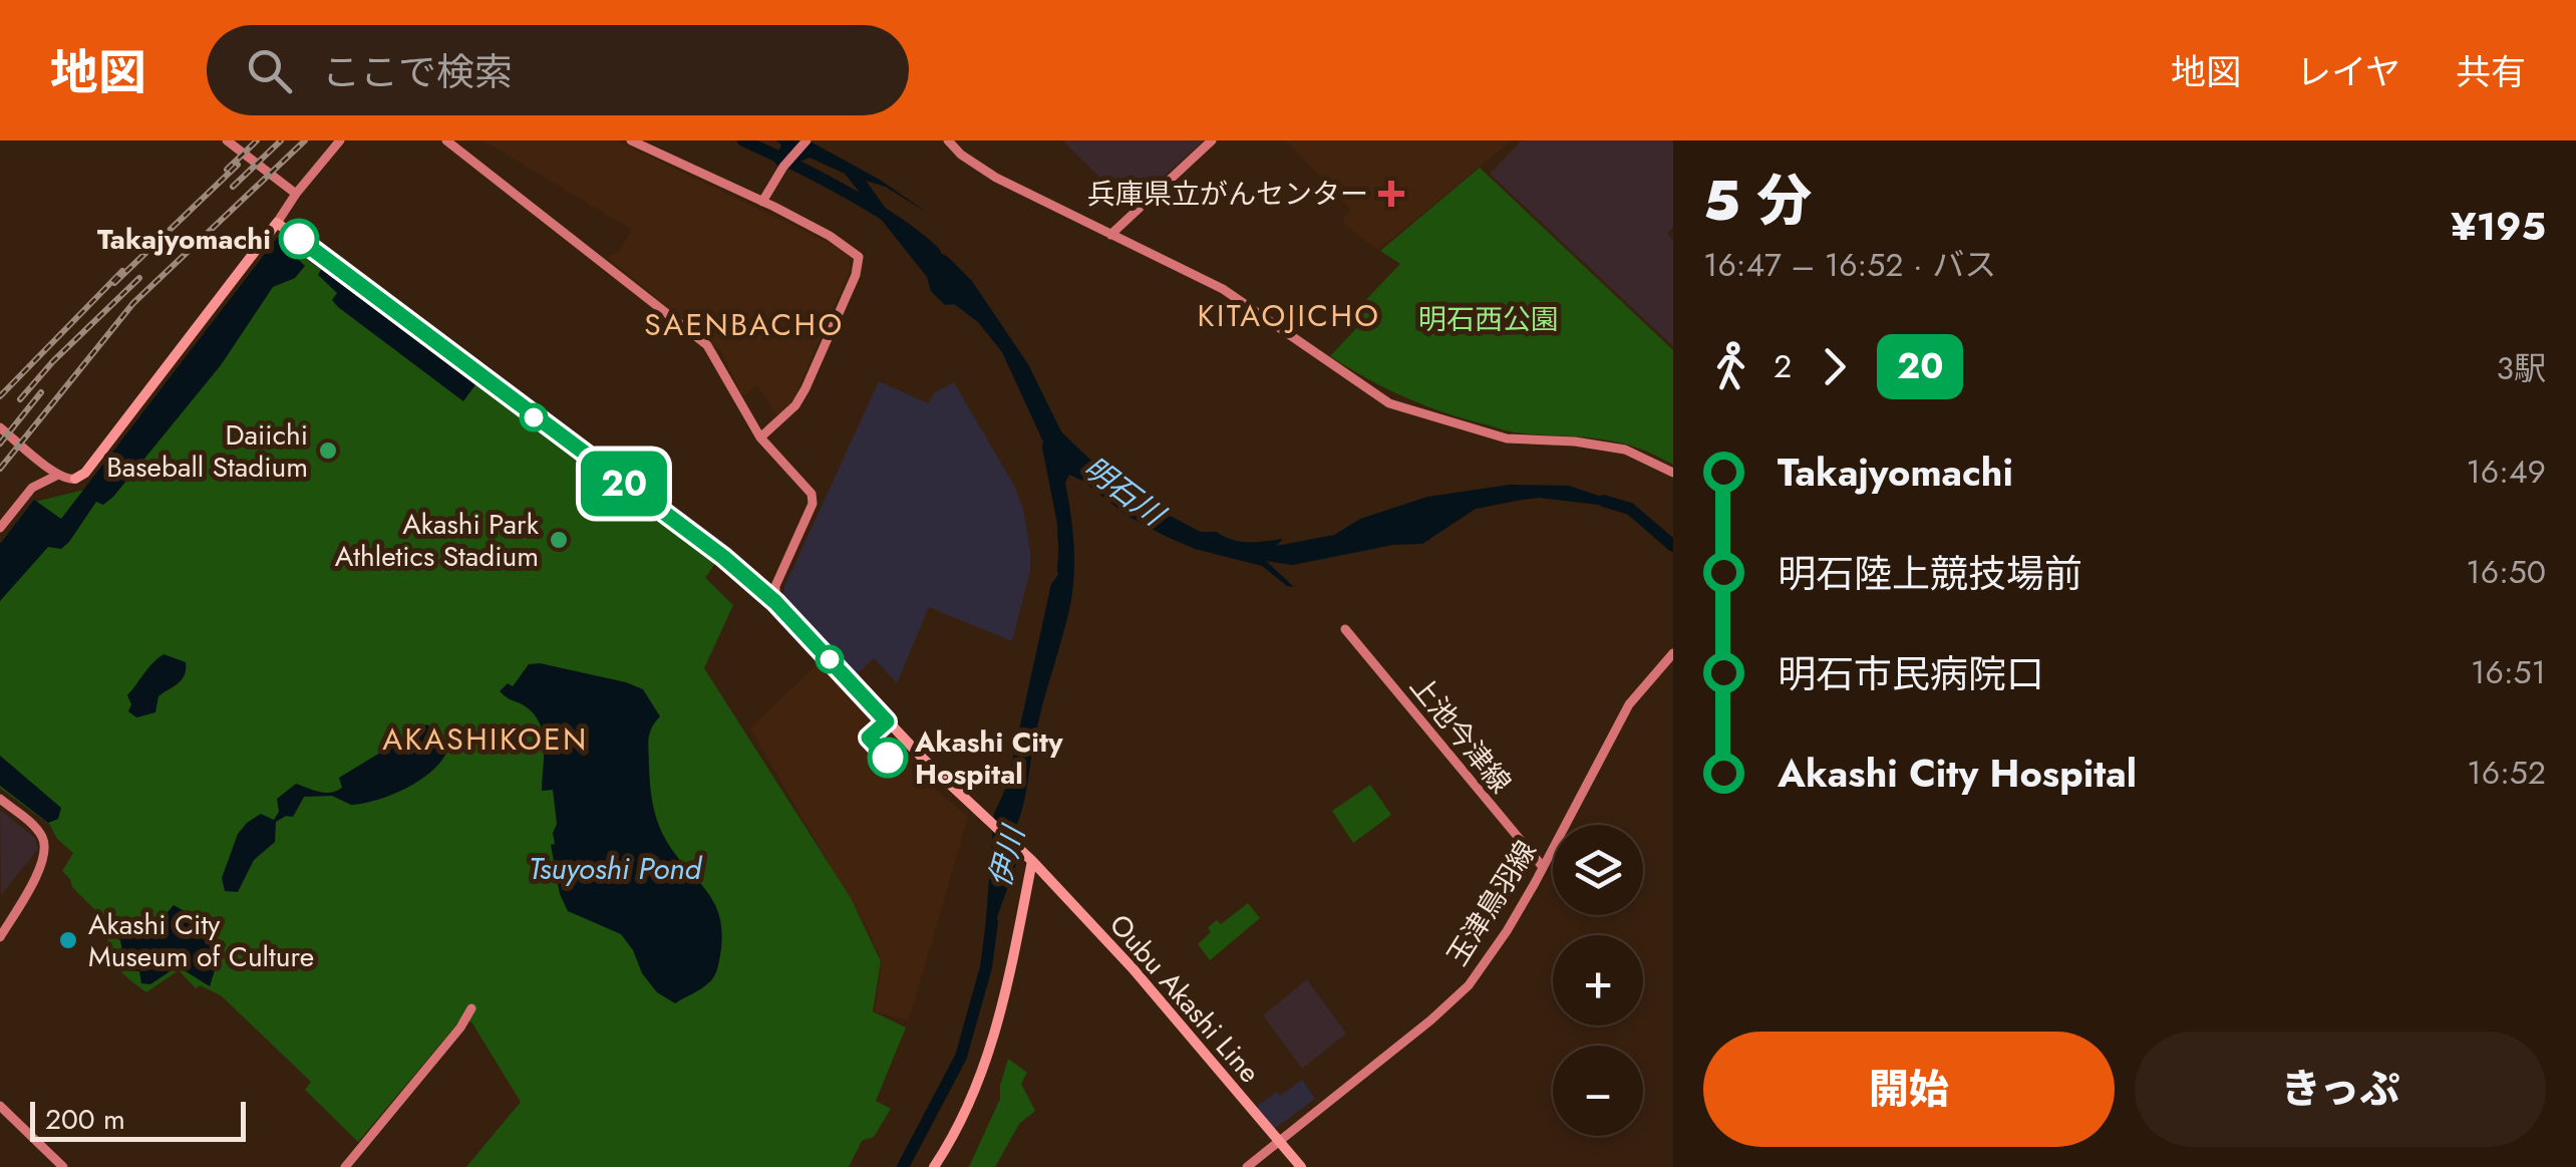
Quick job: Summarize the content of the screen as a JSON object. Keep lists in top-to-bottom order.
{
  "streets": {
    "main road": ["Oubu Akashi Line"],
    "street": ["上池今津線", "玉津鳥羽線"]
  },
  "crossings": [
    ["上池今津線", "玉津鳥羽線"],
    ["玉津鳥羽線", "Oubu Akashi Line"]
  ],
  "districts": ["KITAOJICHO", "SAENBACHO", "AKASHIKOEN"],
  "water": ["明石川", "伊川", "Tsuyoshi Pond"],
  "parks": ["明石西公園"],
  "places": {
    "health": ["兵庫県立がんセンター"],
    "other": [
      "Takajyomachi",
      "Daiichi Baseball Stadium",
      "Akashi Park Athletics Stadium",
      "Akashi City Hospital",
      "Akashi City Museum of Culture"
    ]
  },
  "lines": ["bus line 20"],
  "scale_bar": "200 m",
  "page": {
    "header": "地図",
    "search": "ここで検索",
    "nav": ["地図", "レイヤ", "共有"],
    "on_map": "20",
    "heading": ["5 分", "16:47 – 16:52 · バス", "¥195"],
    "legs": ["2", "20", "3駅"],
    "list": [
      {
        "name": "Takajyomachi",
        "value": "16:49"
      },
      {
        "name": "明石陸上競技場前",
        "value": "16:50"
      },
      {
        "name": "明石市民病院口",
        "value": "16:51"
      },
      {
        "name": "Akashi City Hospital",
        "value": "16:52"
      }
    ],
    "map_buttons": ["+", "−"],
    "buttons": ["開始", "きっぷ"],
    "scale": "200 m"
  }
}
